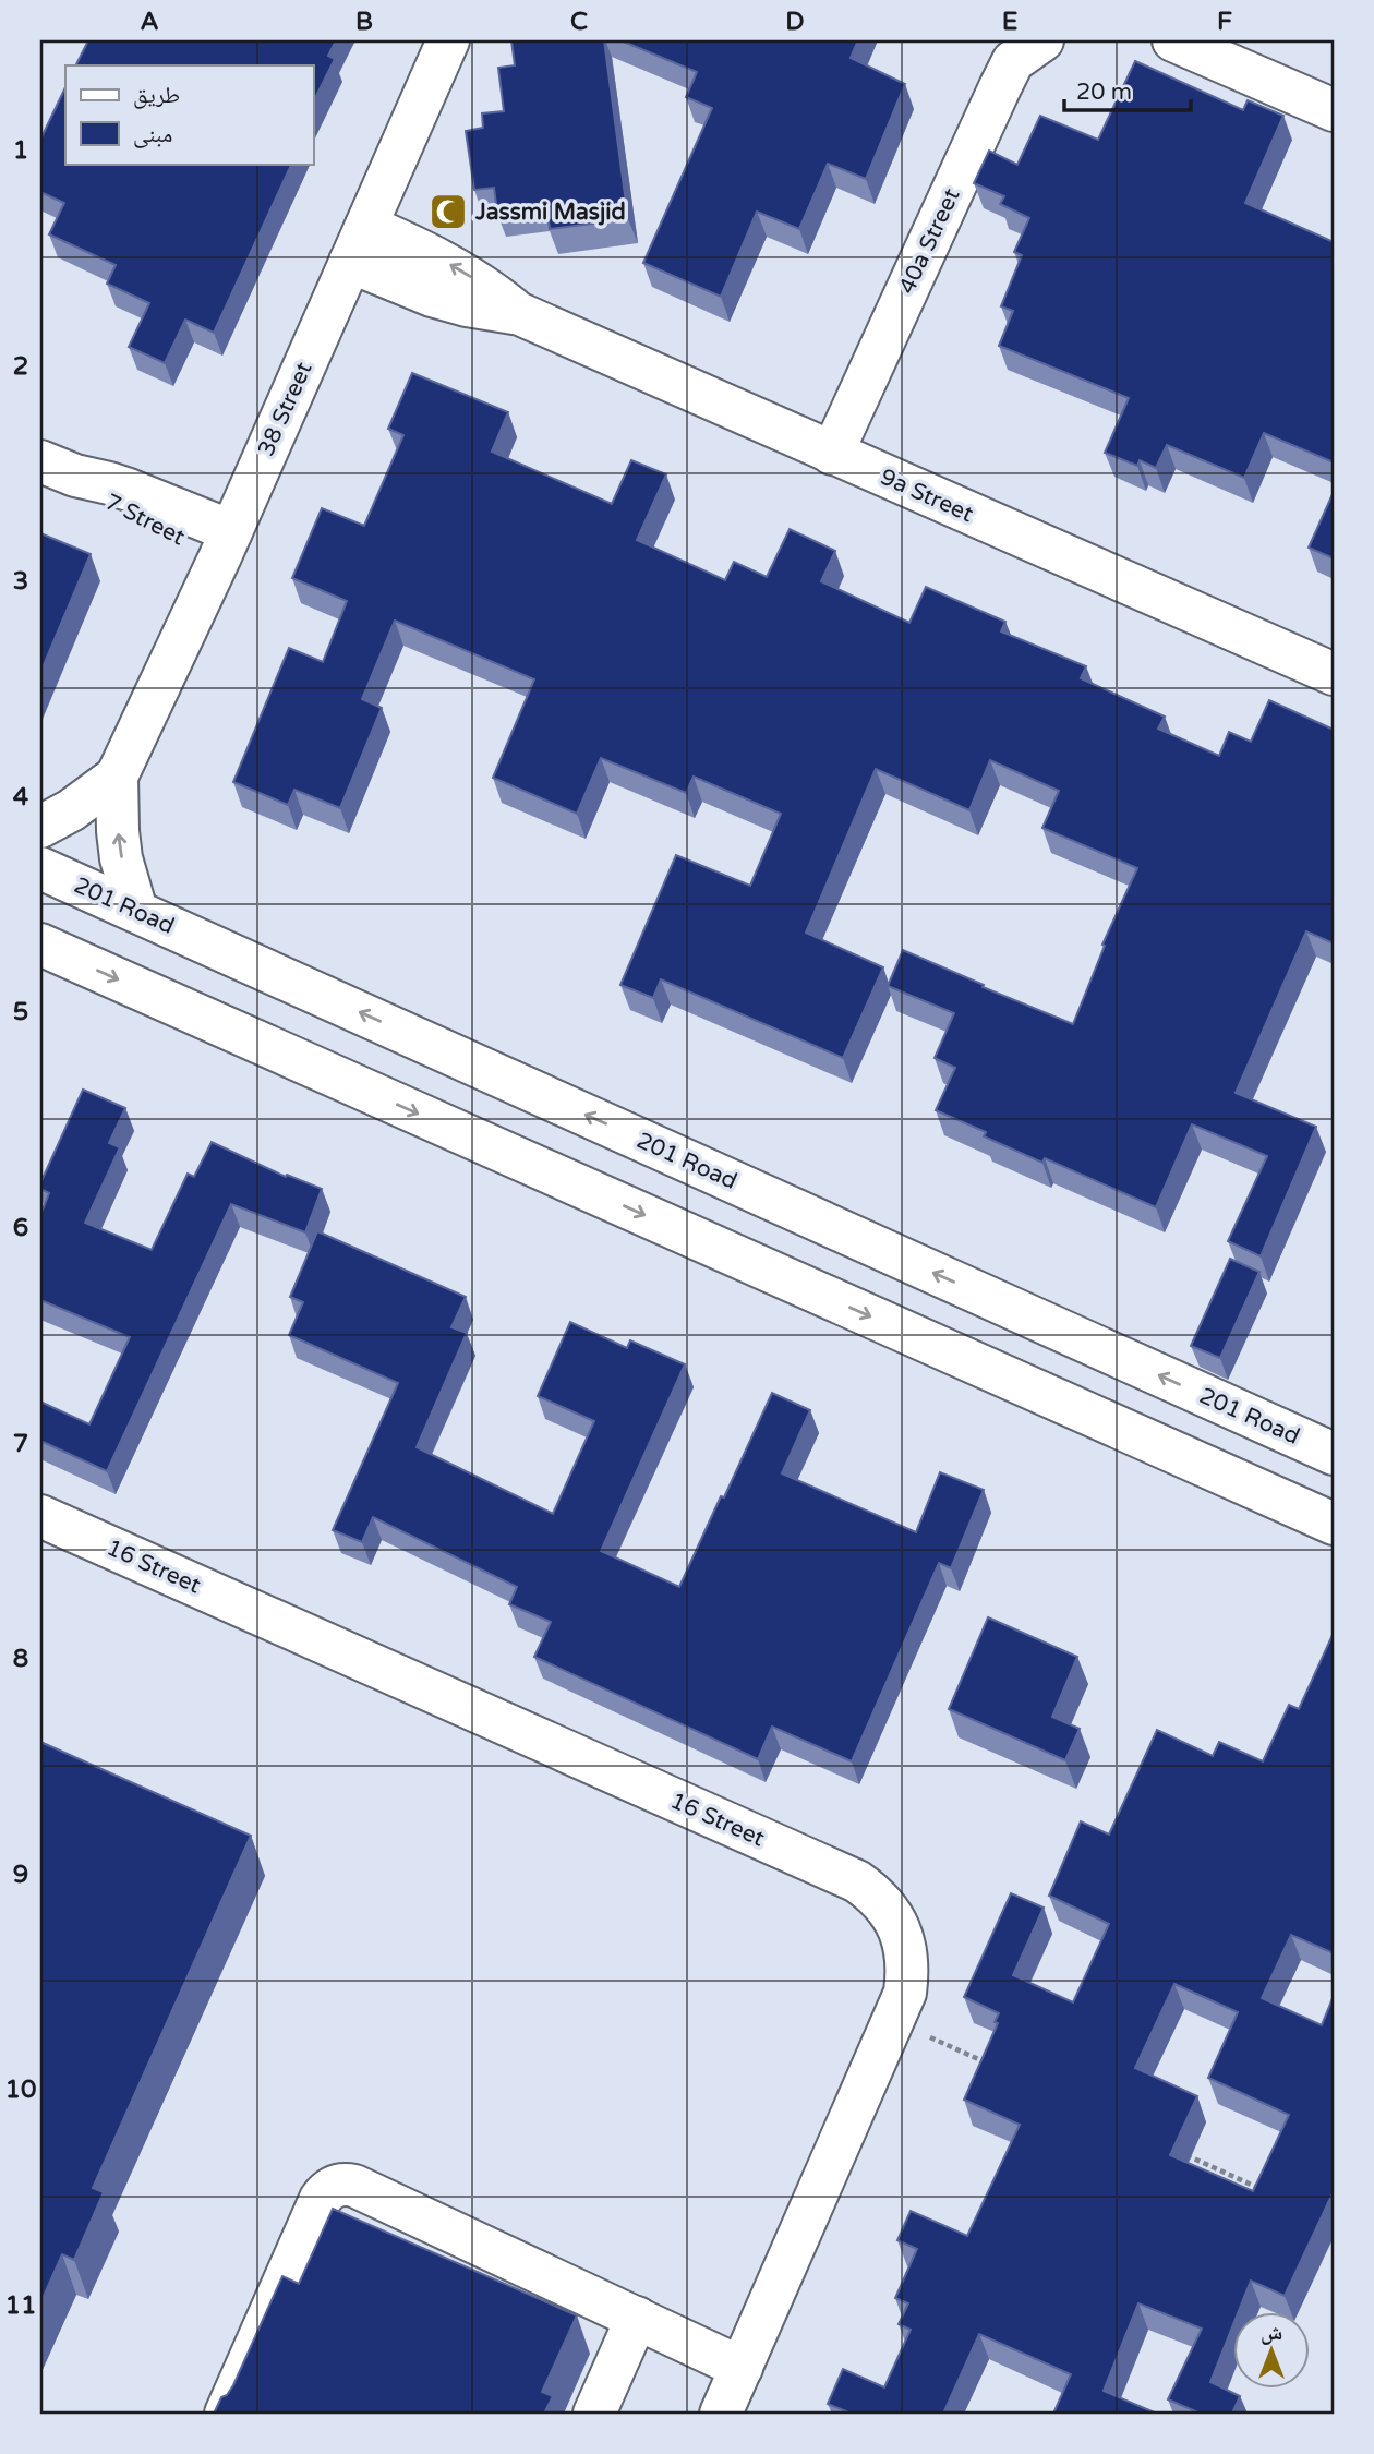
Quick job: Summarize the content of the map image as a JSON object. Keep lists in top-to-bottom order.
{
  "streets": {
    "street": [
      "40a Street",
      "38 Street",
      "9a Street",
      "7 Street",
      "201 Road",
      "16 Street"
    ]
  },
  "crossings": [
    ["40a Street", "9a Street"],
    ["38 Street", "9a Street"],
    ["38 Street", "7 Street"],
    ["38 Street", "201 Road"]
  ],
  "places": {
    "mosque": ["Jassmi Masjid"]
  },
  "legend": ["طريق", "مبنى"],
  "scale_bar": "20 m",
  "north": "top",
  "grid": {
    "columns": [
      "A",
      "B",
      "C",
      "D",
      "E",
      "F"
    ],
    "rows": [
      "1",
      "2",
      "3",
      "4",
      "5",
      "6",
      "7",
      "8",
      "9",
      "10",
      "11"
    ]
  }
}
